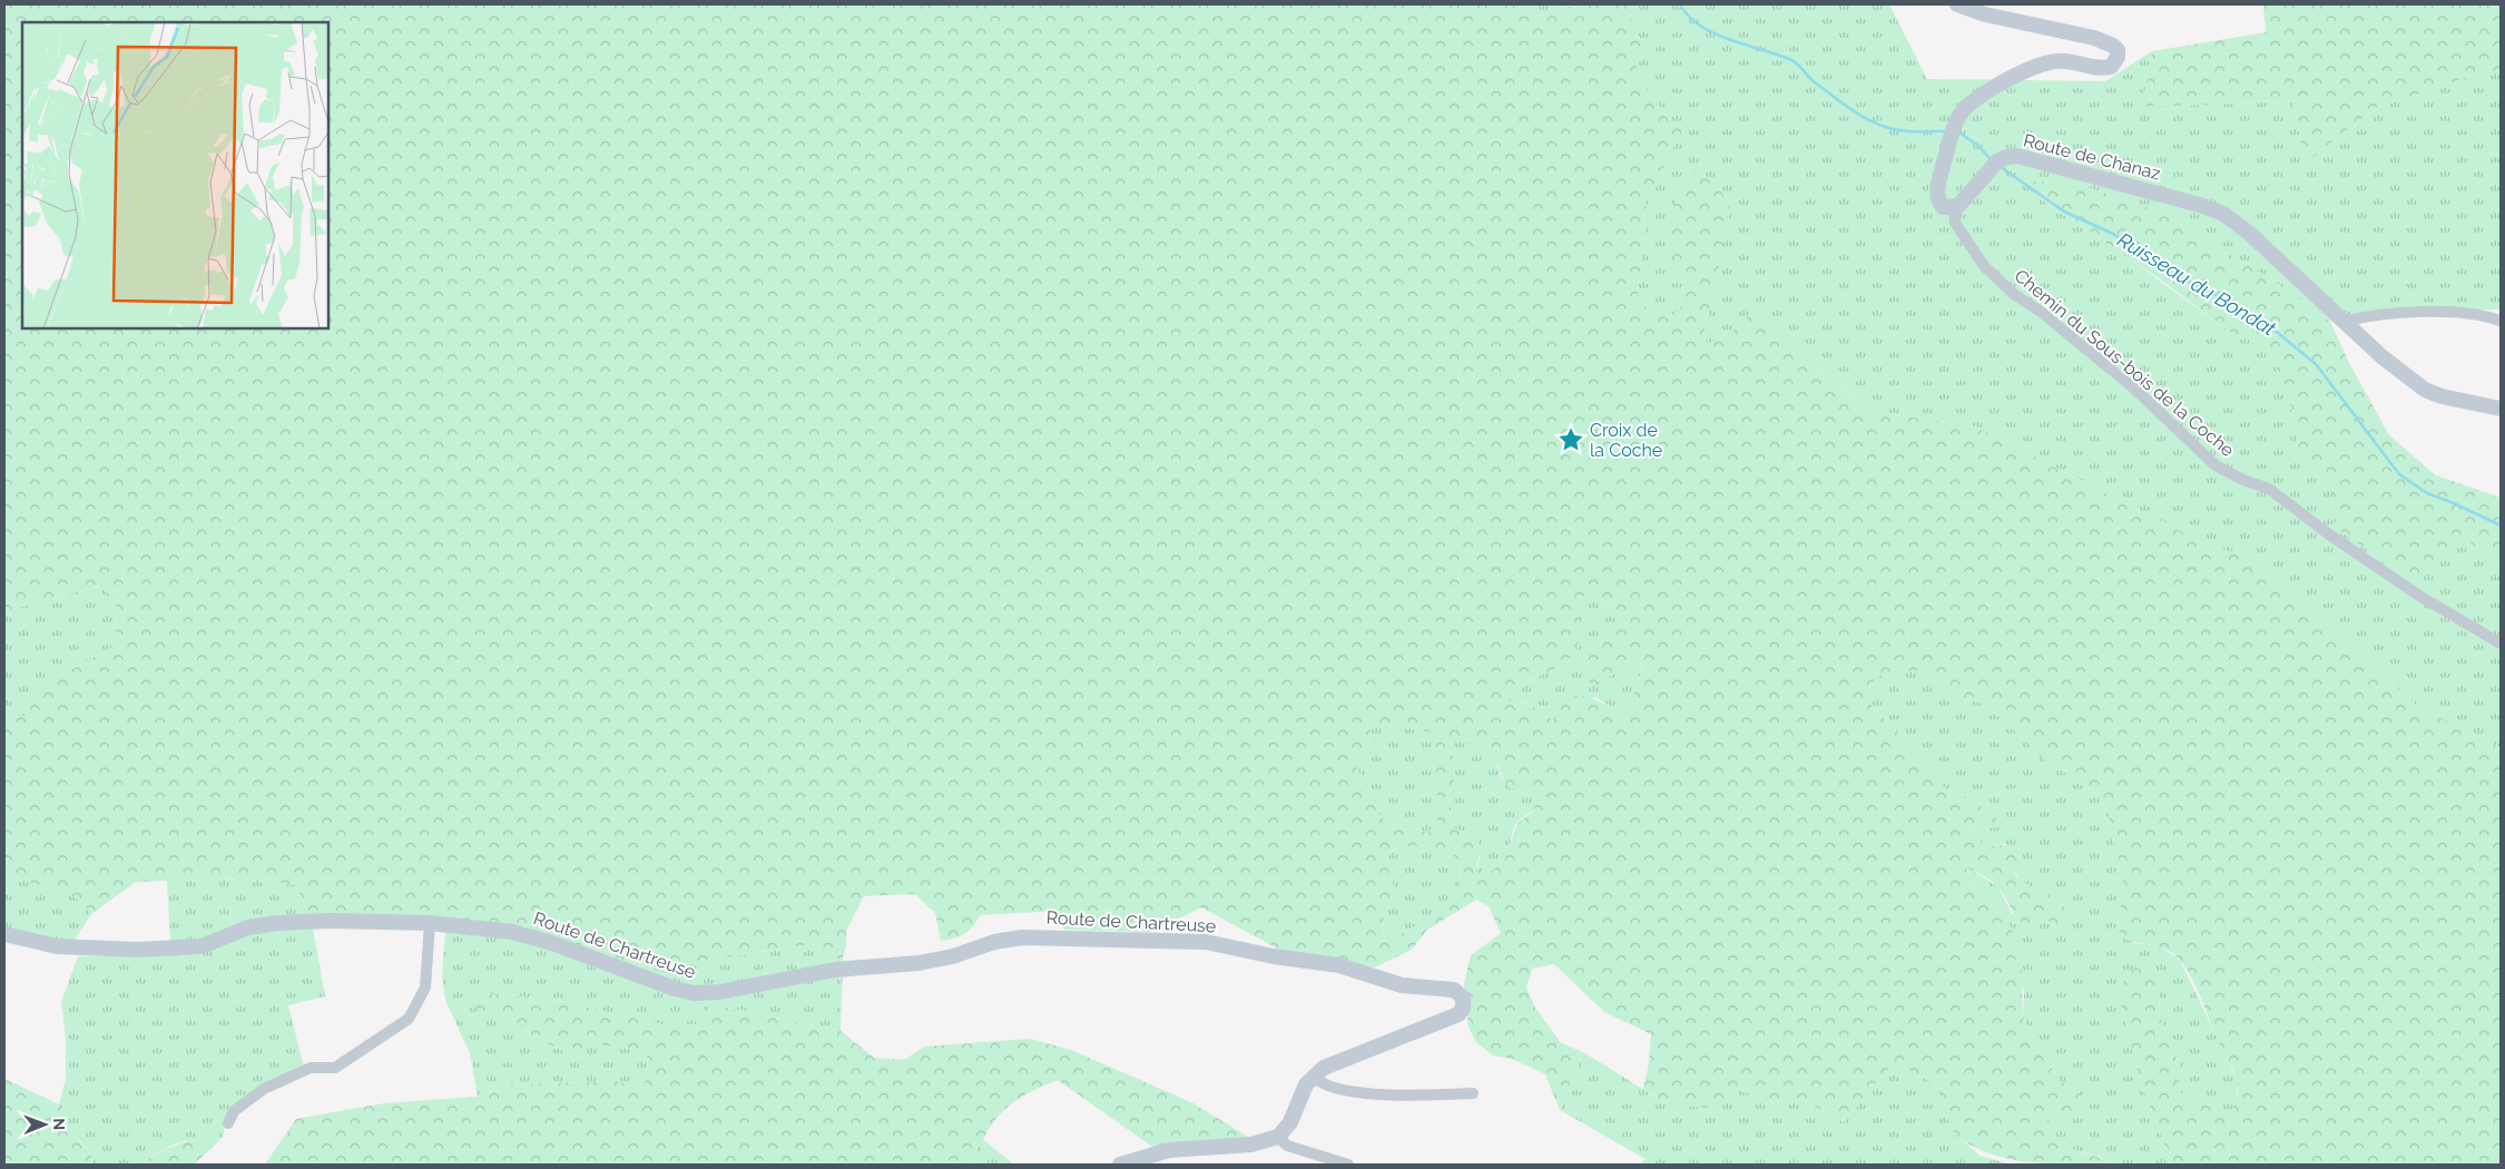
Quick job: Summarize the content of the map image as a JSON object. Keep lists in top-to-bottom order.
{
  "streets": {
    "street": ["Route de Chanaz", "Chemin du Sous-bois de la Coche", "Route de Chartreuse"]
  },
  "crossings": [
    ["Route de Chanaz", "Chemin du Sous-bois de la Coche"]
  ],
  "water": ["Ruisseau du Bondat"],
  "places": {
    "place": ["Croix de la Coche"]
  },
  "north": "right"
}
